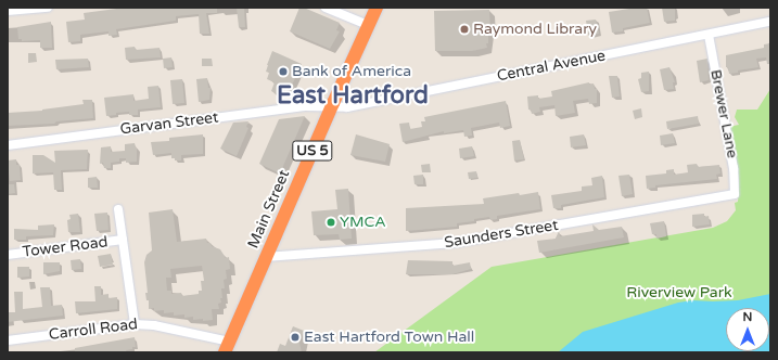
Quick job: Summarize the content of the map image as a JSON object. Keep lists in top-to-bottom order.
{
  "streets": {
    "highway": ["US 5", "Main Street"],
    "street": [
      "Central Avenue",
      "Brewer Lane",
      "Garvan Street",
      "Saunders Street",
      "Tower Road",
      "Carroll Road"
    ]
  },
  "crossings": [
    ["Central Avenue", "Brewer Lane"],
    ["Central Avenue", "Garvan Street"],
    ["Central Avenue", "Main Street"],
    ["Brewer Lane", "Saunders Street"],
    ["Garvan Street", "Main Street"],
    ["Main Street", "Saunders Street"],
    ["Main Street", "Carroll Road"]
  ],
  "districts": ["East Hartford"],
  "parks": ["Riverview Park"],
  "places": [
    "Raymond Library",
    "Bank of America",
    "YMCA",
    "East Hartford Town Hall"
  ],
  "north": "top"
}
